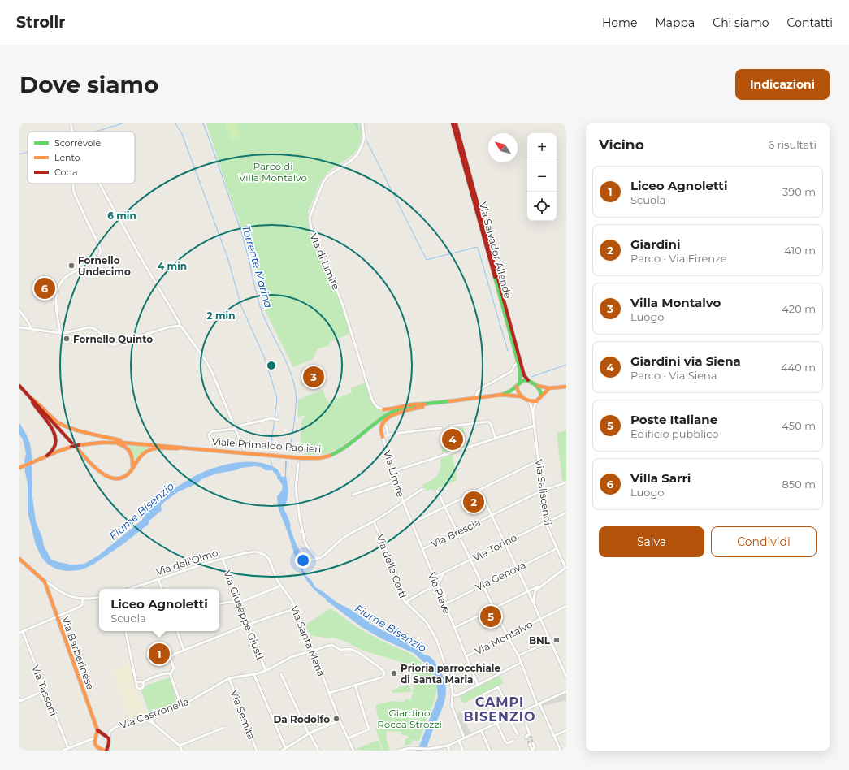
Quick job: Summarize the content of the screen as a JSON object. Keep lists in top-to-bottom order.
{
  "streets": {
    "main road": ["Via Salvador Allende", "Viale Primaldo Paolieri", "Via Barberinese"],
    "street": [
      "Via di Limite",
      "Via Limite",
      "Via Saliscendi",
      "Via Brescia",
      "Via Torino",
      "Via dell'Olmo",
      "Via delle Corti",
      "Via Genova",
      "Via Piave",
      "Via Giuseppe Giusti",
      "Via Montalvo",
      "Via Santa Maria",
      "Via Tassoni",
      "Via Castronella",
      "Via Semita"
    ]
  },
  "crossings": [
    ["Via Salvador Allende", "Viale Primaldo Paolieri"],
    ["Via Salvador Allende", "Via Saliscendi"],
    ["Viale Primaldo Paolieri", "Via Saliscendi"],
    ["Via Limite", "Via delle Corti"],
    ["Via Limite", "Via Piave"],
    ["Via Saliscendi", "Via Brescia"],
    ["Via Saliscendi", "Via Torino"],
    ["Via Saliscendi", "Via Genova"],
    ["Via Brescia", "Via Piave"],
    ["Via Torino", "Via Piave"],
    ["Via dell'Olmo", "Via Giuseppe Giusti"],
    ["Via dell'Olmo", "Via Santa Maria"],
    ["Via Genova", "Via Piave"],
    ["Via Piave", "Via Montalvo"],
    ["Via Giuseppe Giusti", "Via Castronella"],
    ["Via Santa Maria", "Via Castronella"],
    ["Via Barberinese", "Via Castronella"],
    ["Via Castronella", "Via Semita"]
  ],
  "districts": ["CAMPI BISENZIO"],
  "water": ["Torrente Marina", "Fiume Bisenzio"],
  "parks": ["Parco di Villa Montalvo", "Giardino Rocca Strozzi"],
  "places": [
    "Fornello Undecimo",
    "Fornello Quinto",
    "BNL",
    "Prioria parrocchiale di Santa Maria",
    "Da Rodolfo"
  ],
  "legend": ["Scorrevole", "Lento", "Coda"],
  "north": "top left",
  "page": {
    "header": "Strollr",
    "nav": [
      "Home",
      "Mappa",
      "Chi siamo",
      "Contatti"
    ],
    "buttons": [
      "Indicazioni",
      ["Salva", "Condividi"]
    ],
    "title": "Dove siamo",
    "heading": ["Vicino", "6 risultati"],
    "map_buttons": ["+", "−"],
    "list": [
      {
        "mark": "1",
        "name": "Liceo Agnoletti",
        "note": "Scuola",
        "value": "390 m"
      },
      {
        "mark": "2",
        "name": "Giardini",
        "note": "Parco · Via Firenze",
        "value": "410 m"
      },
      {
        "mark": "3",
        "name": "Villa Montalvo",
        "note": "Luogo",
        "value": "420 m"
      },
      {
        "mark": "4",
        "name": "Giardini via Siena",
        "note": "Parco · Via Siena",
        "value": "440 m"
      },
      {
        "mark": "5",
        "name": "Poste Italiane",
        "note": "Edificio pubblico",
        "value": "450 m"
      },
      {
        "mark": "6",
        "name": "Villa Sarri",
        "note": "Luogo",
        "value": "850 m"
      }
    ],
    "pins": [
      "6",
      "3",
      "4",
      "2",
      "5",
      "1"
    ],
    "popup": ["Liceo Agnoletti", "Scuola"]
  },
  "rings": ["6 min", "4 min", "2 min"]
}
